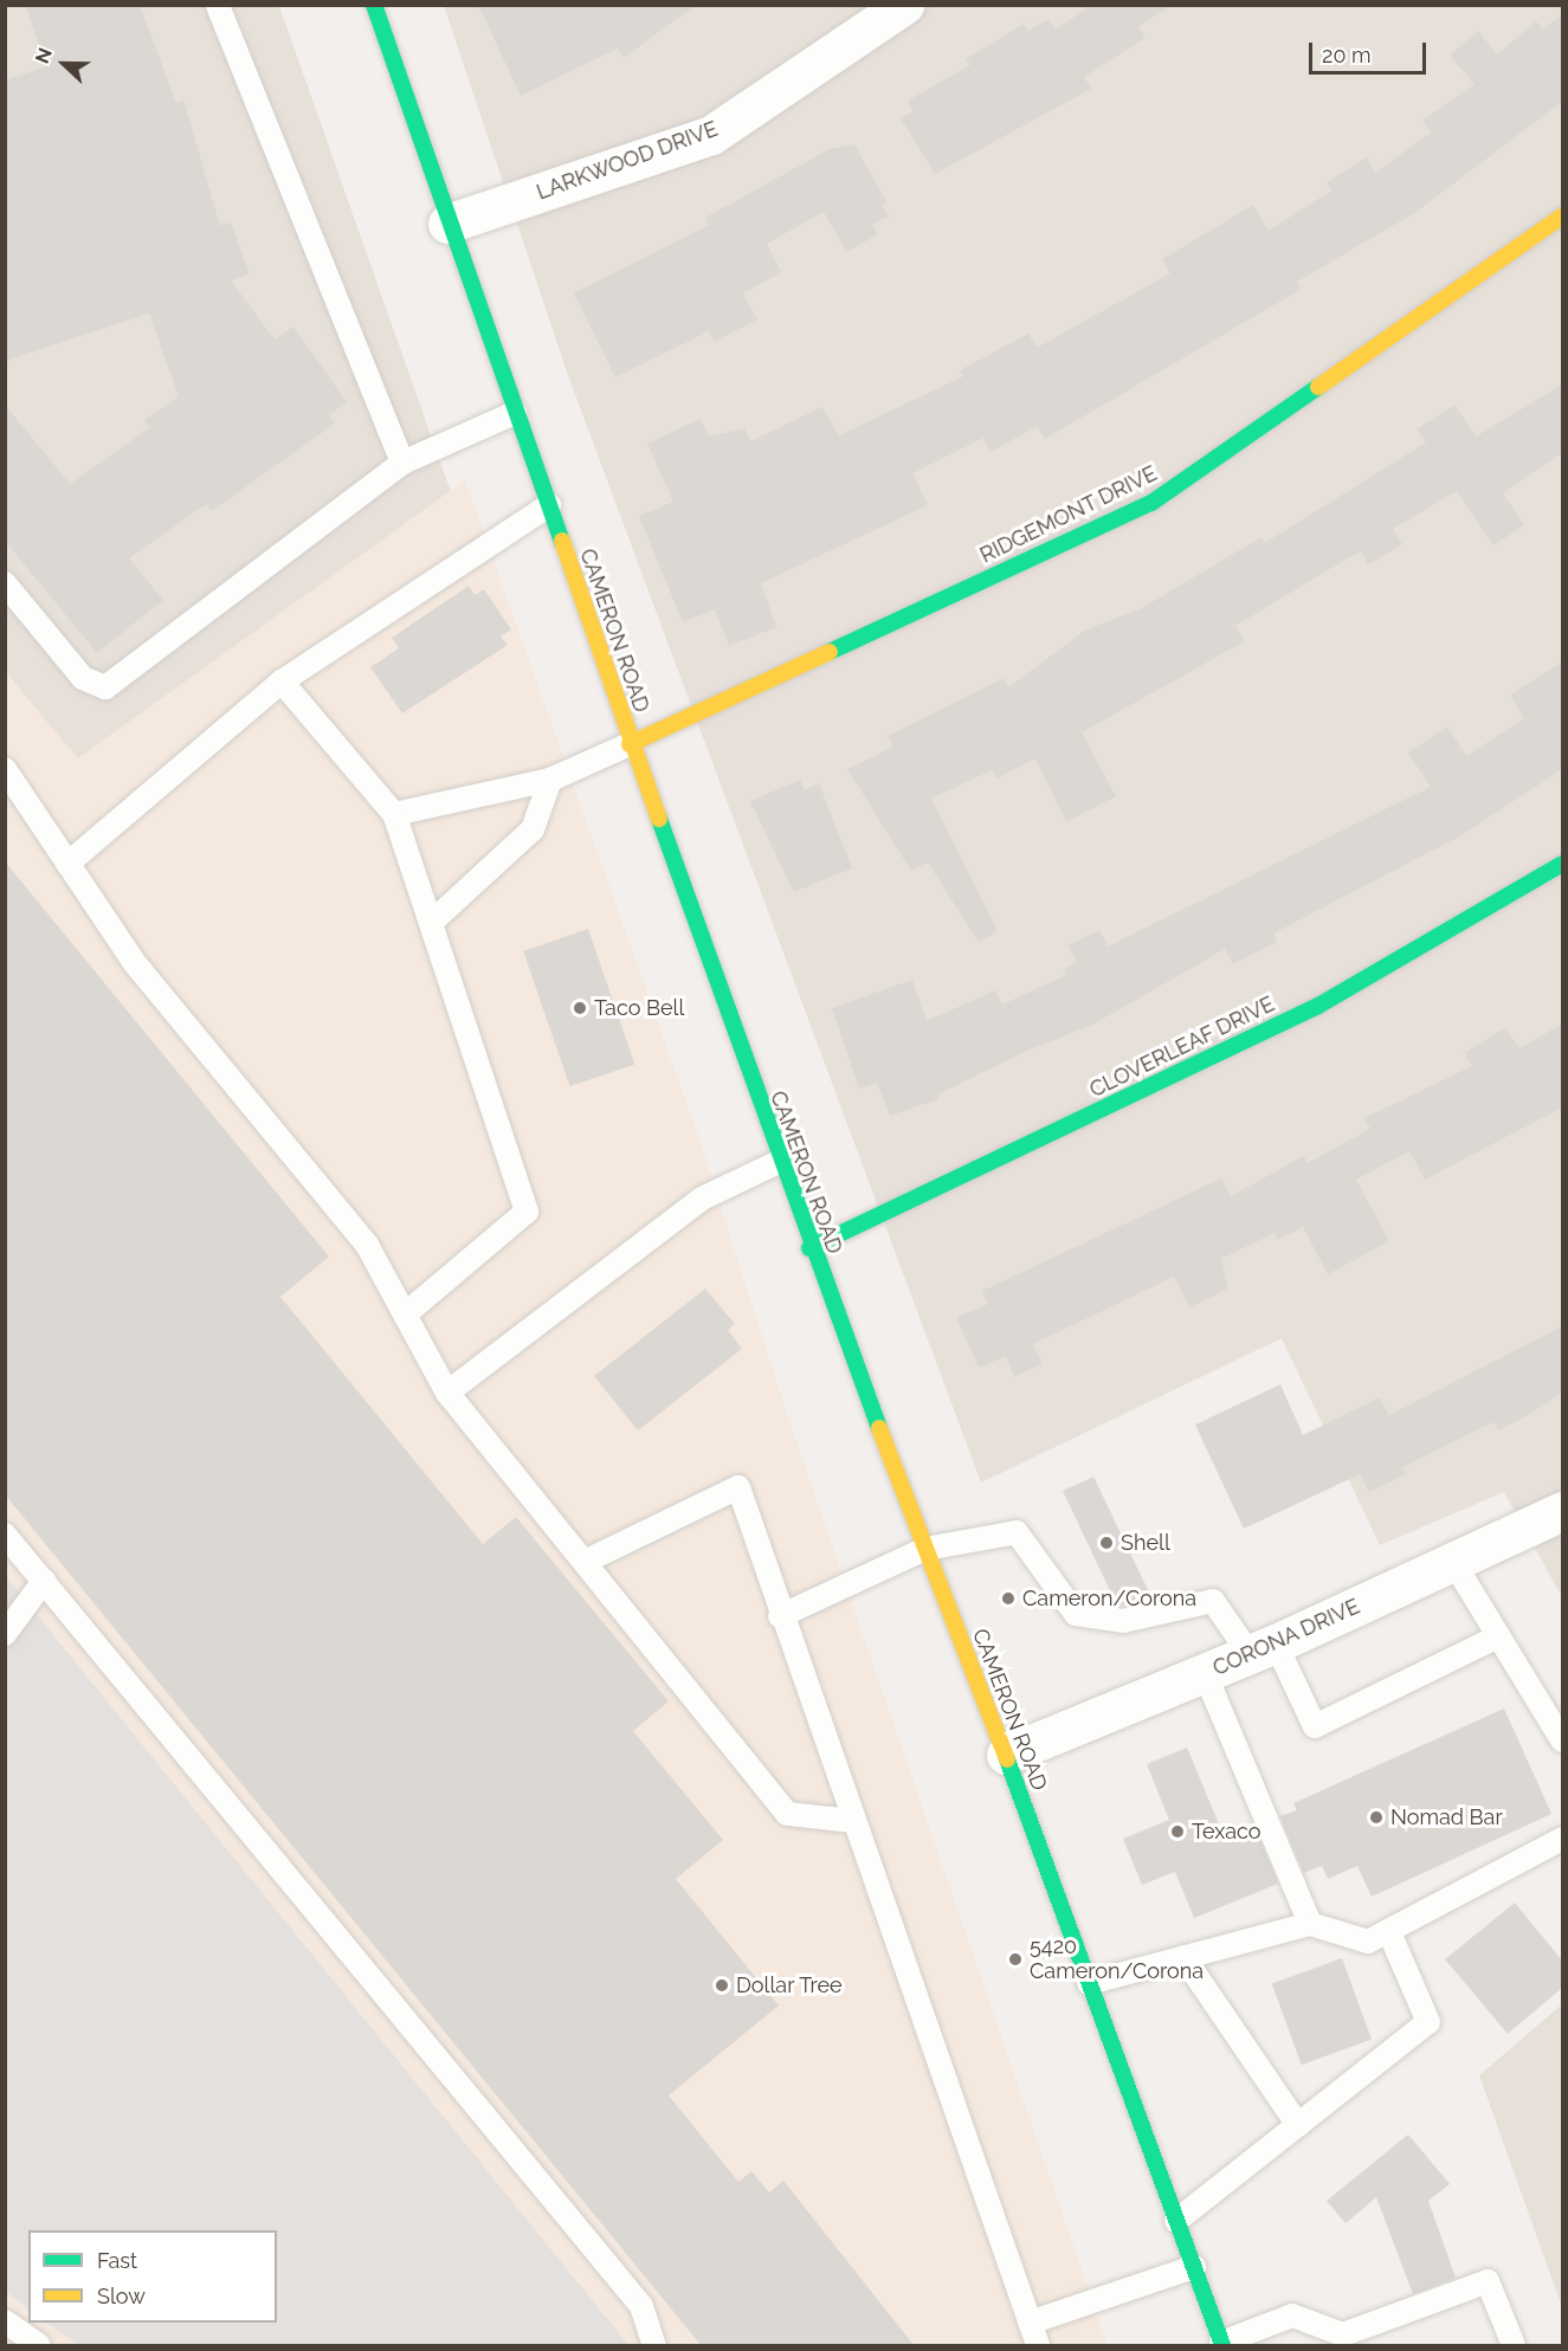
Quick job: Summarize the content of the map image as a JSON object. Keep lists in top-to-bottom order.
{
  "streets": {
    "main road": ["RIDGEMONT DRIVE", "CAMERON ROAD", "CLOVERLEAF DRIVE"],
    "street": ["LARKWOOD DRIVE", "CORONA DRIVE"]
  },
  "crossings": [
    ["LARKWOOD DRIVE", "CAMERON ROAD"],
    ["RIDGEMONT DRIVE", "CAMERON ROAD"],
    ["CAMERON ROAD", "CLOVERLEAF DRIVE"],
    ["CAMERON ROAD", "CORONA DRIVE"]
  ],
  "places": [
    "Taco Bell",
    "Shell",
    "Cameron/Corona",
    "Nomad Bar",
    "Texaco",
    "5420 Cameron/Corona",
    "Dollar Tree"
  ],
  "legend": ["Fast", "Slow"],
  "scale_bar": "20 m",
  "north": "left"
}
